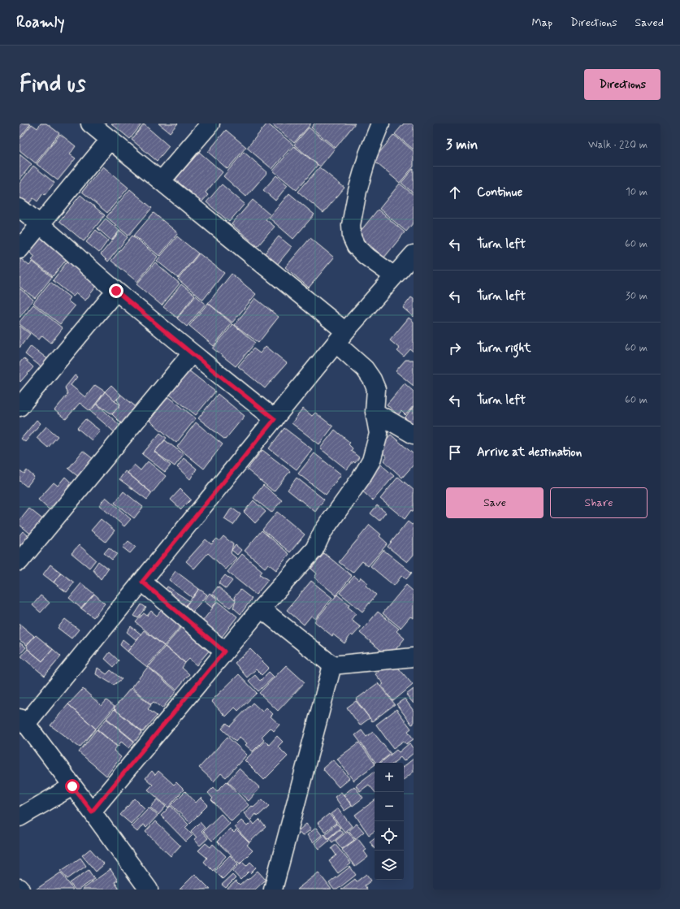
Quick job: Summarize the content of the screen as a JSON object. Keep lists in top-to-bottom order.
{
  "page": {
    "header": "Roamly",
    "nav": ["Map", "Directions", "Saved"],
    "buttons": [
      "Directions",
      ["Save", "Share"]
    ],
    "title": "Find us",
    "heading": ["3 min", "Walk · 220 m"],
    "list": [
      ["Continue", "10 m"],
      ["Turn left", "60 m"],
      ["Turn left", "30 m"],
      ["Turn right", "60 m"],
      ["Turn left", "60 m"],
      "Arrive at destination"
    ],
    "map_buttons": ["+", "−"]
  }
}
